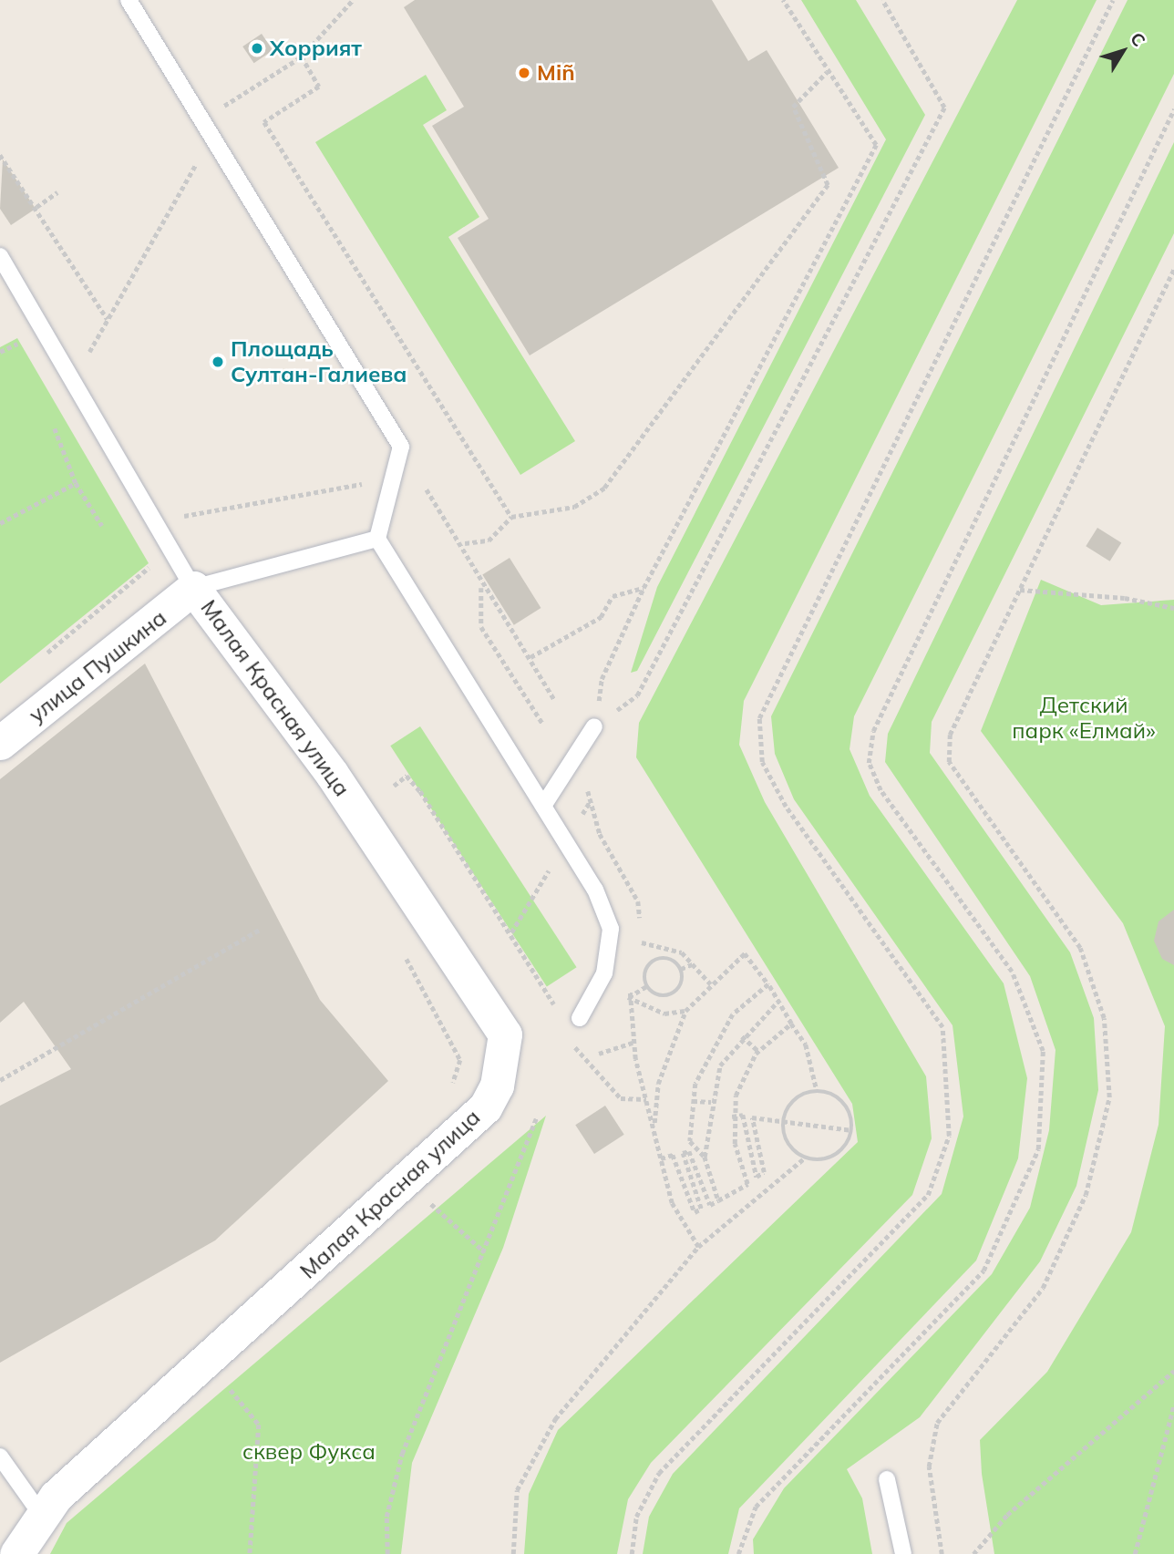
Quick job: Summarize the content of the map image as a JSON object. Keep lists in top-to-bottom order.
{
  "streets": {
    "street": ["улица Пушкина", "Малая Красная улица"]
  },
  "crossings": [
    ["улица Пушкина", "Малая Красная улица"]
  ],
  "parks": ["Детский парк «Елмай»", "cквер Фукса"],
  "places": ["Хоррият", "Miñ", "Площадь Султан-Галиева"],
  "north": "top right"
}
